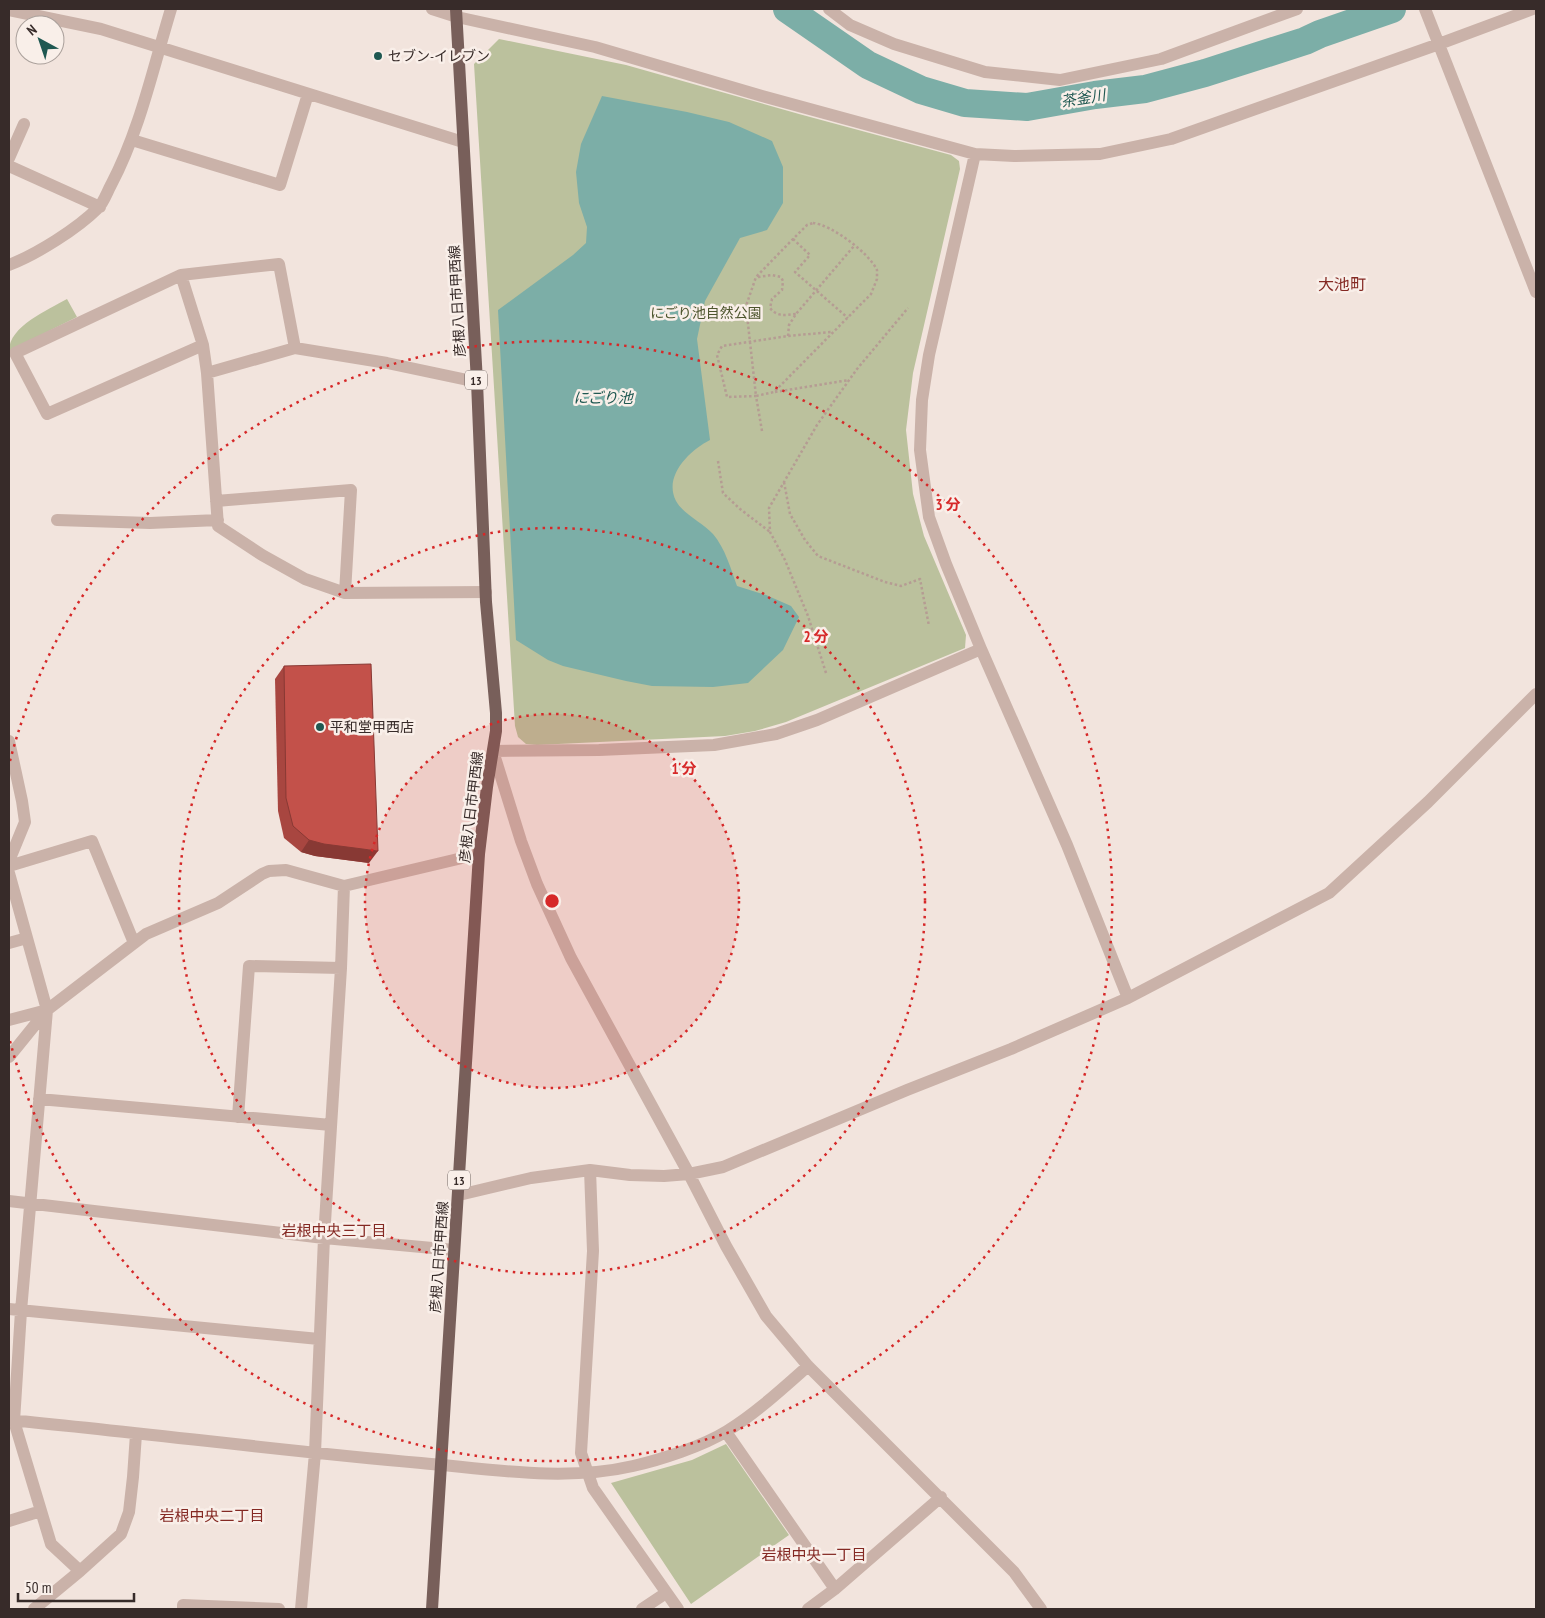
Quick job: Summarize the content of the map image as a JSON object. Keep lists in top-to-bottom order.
{
  "streets": {
    "main road": ["彦根八日市甲西線", "13"]
  },
  "districts": [
    "大池町",
    "岩根中央三丁目",
    "岩根中央二丁目",
    "岩根中央一丁目"
  ],
  "water": ["茶釜川", "にごり池"],
  "parks": ["にごり池自然公園"],
  "places": ["セブン-イレブン", "平和堂甲西店"],
  "scale_bar": "50 m",
  "north": "top left",
  "rings": ["3 分", "2 分", "1 分"]
}
